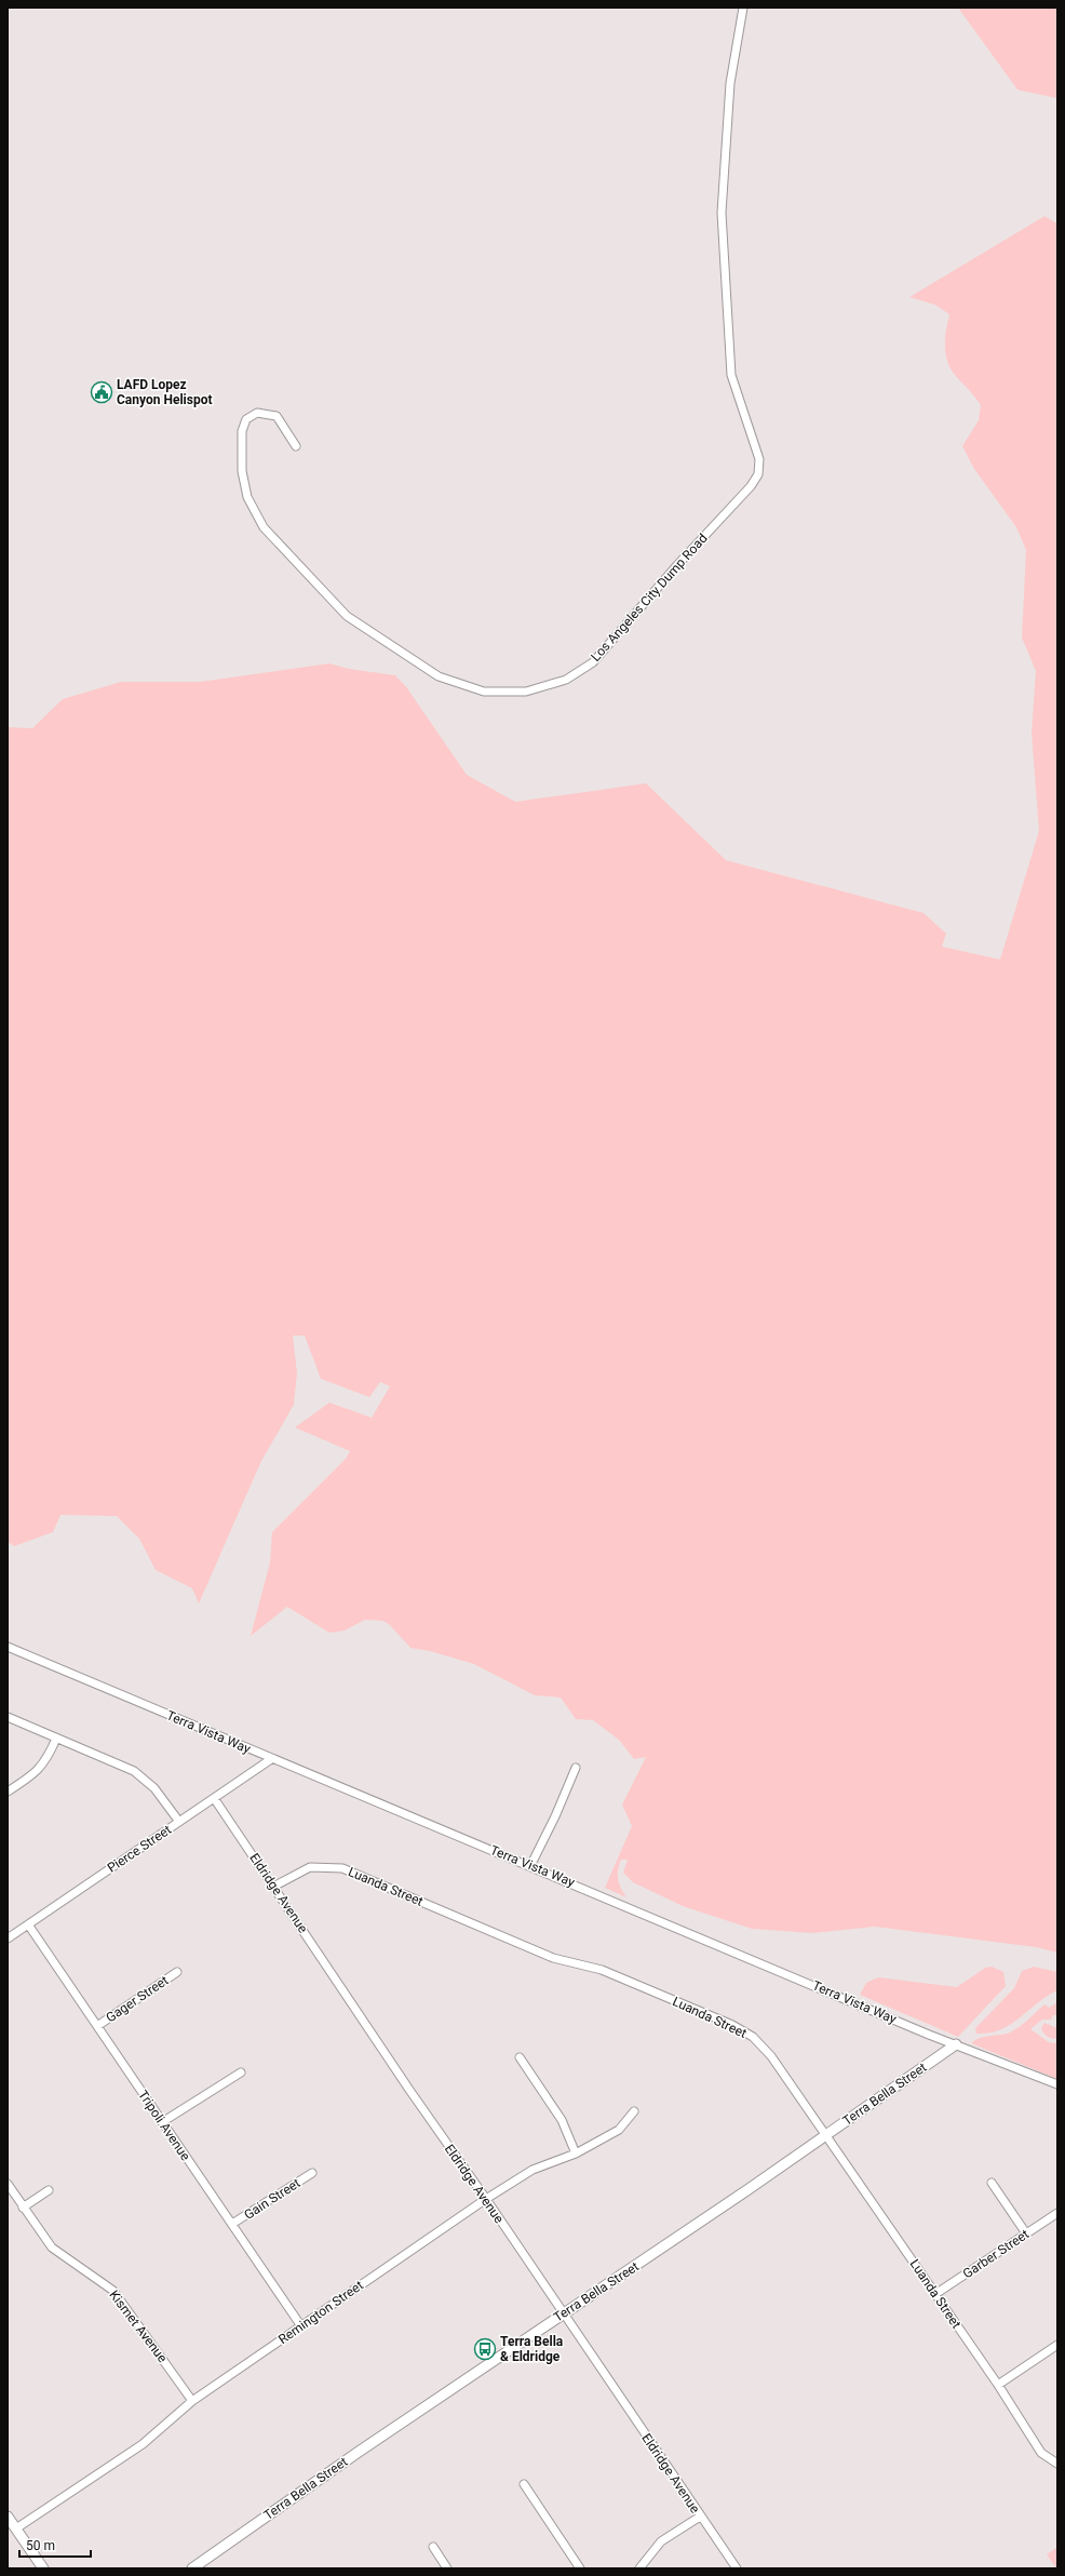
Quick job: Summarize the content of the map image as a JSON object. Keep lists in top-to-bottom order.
{
  "streets": {
    "street": [
      "Los Angeles City Dump Road",
      "Terra Vista Way",
      "Pierce Street",
      "Luanda Street",
      "Eldridge Avenue",
      "Gager Street",
      "Terra Bella Street",
      "Tripoli Avenue",
      "Gain Street",
      "Garber Street",
      "Remington Street",
      "Kismet Avenue"
    ]
  },
  "crossings": [
    ["Terra Vista Way", "Pierce Street"],
    ["Terra Vista Way", "Terra Bella Street"],
    ["Pierce Street", "Eldridge Avenue"],
    ["Pierce Street", "Tripoli Avenue"],
    ["Luanda Street", "Eldridge Avenue"],
    ["Luanda Street", "Terra Bella Street"],
    ["Luanda Street", "Garber Street"],
    ["Eldridge Avenue", "Terra Bella Street"],
    ["Eldridge Avenue", "Remington Street"],
    ["Gager Street", "Tripoli Avenue"],
    ["Tripoli Avenue", "Gain Street"],
    ["Tripoli Avenue", "Remington Street"],
    ["Remington Street", "Kismet Avenue"]
  ],
  "places": {
    "public building": ["LAFD Lopez Canyon Helispot"],
    "bus stop": ["Terra Bella & Eldridge"]
  },
  "scale_bar": "50 m"
}
